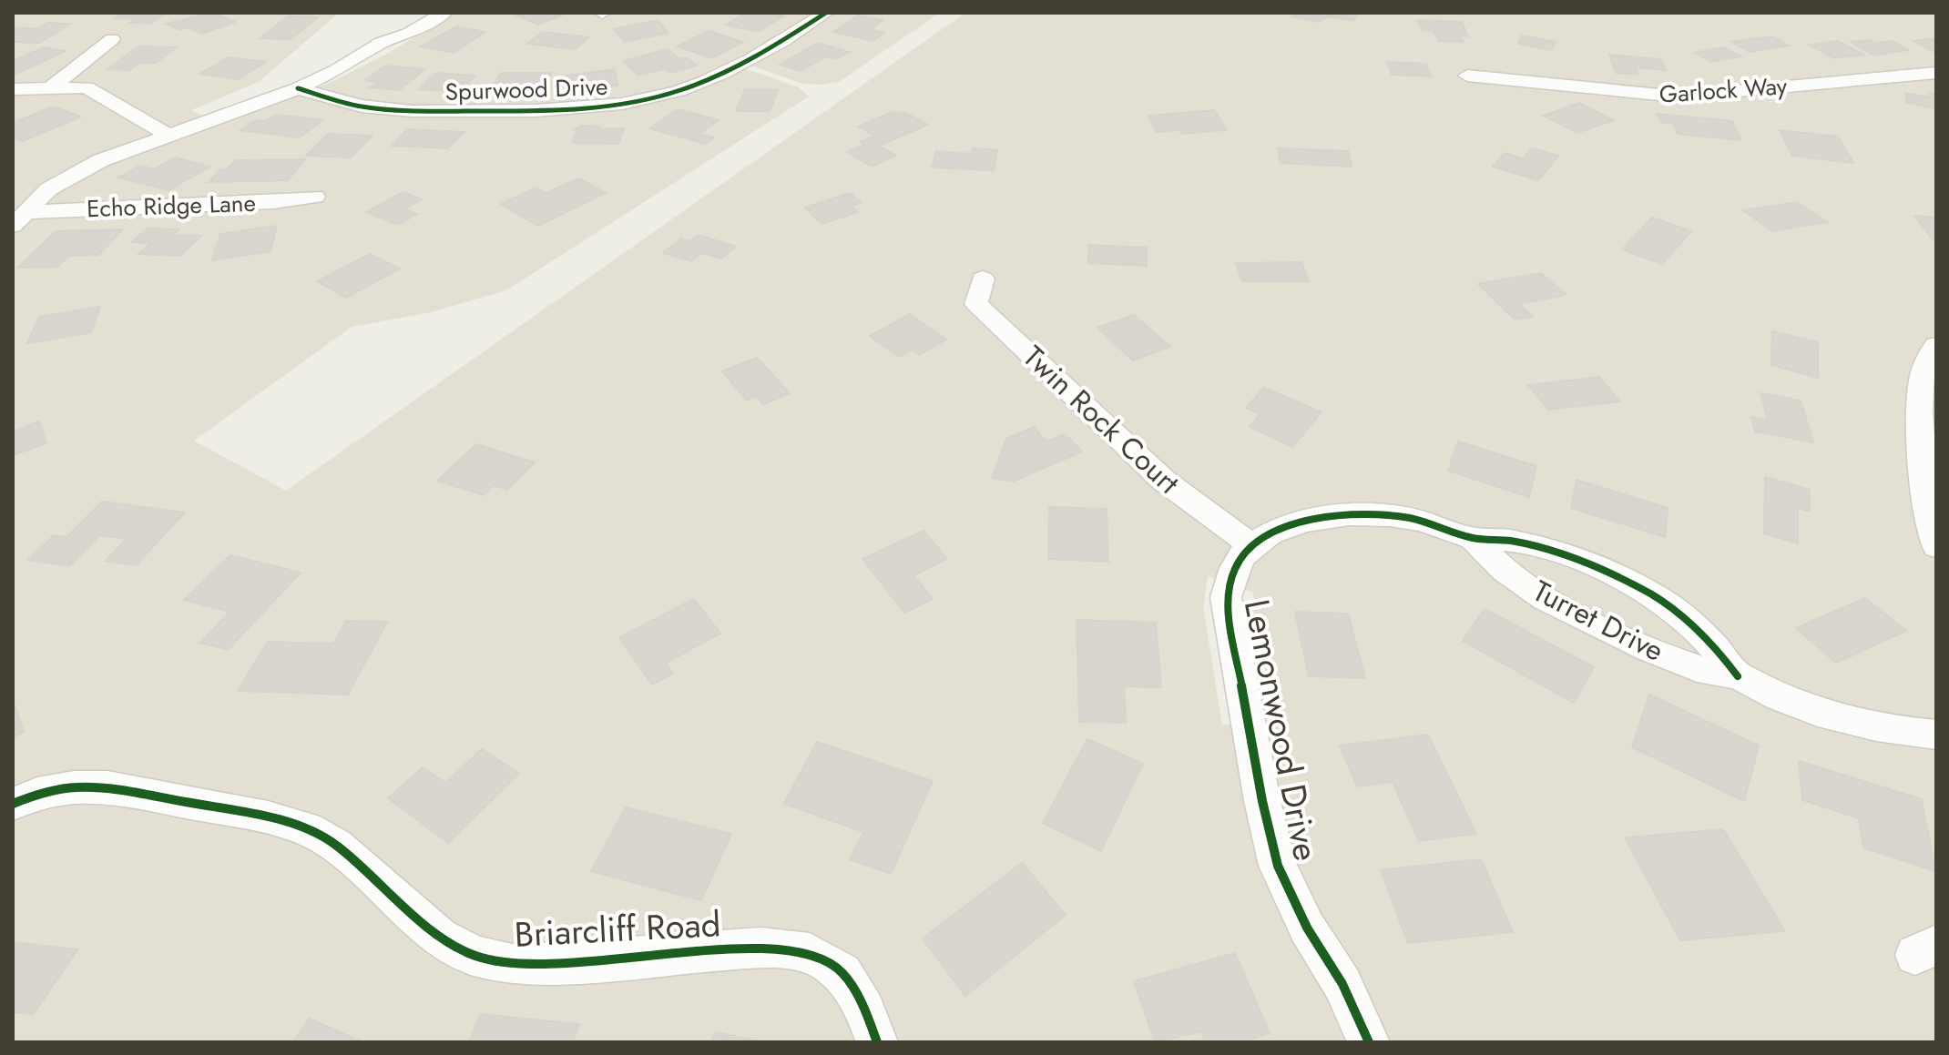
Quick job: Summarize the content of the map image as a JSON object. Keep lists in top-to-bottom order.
{
  "streets": {
    "street": [
      "Spurwood Drive",
      "Garlock Way",
      "Echo Ridge Lane",
      "Twin Rock Court",
      "Turret Drive",
      "Lemonwood Drive",
      "Briarcliff Road"
    ]
  },
  "crossings": [
    ["Twin Rock Court", "Turret Drive"],
    ["Twin Rock Court", "Lemonwood Drive"],
    ["Turret Drive", "Lemonwood Drive"]
  ]
}
